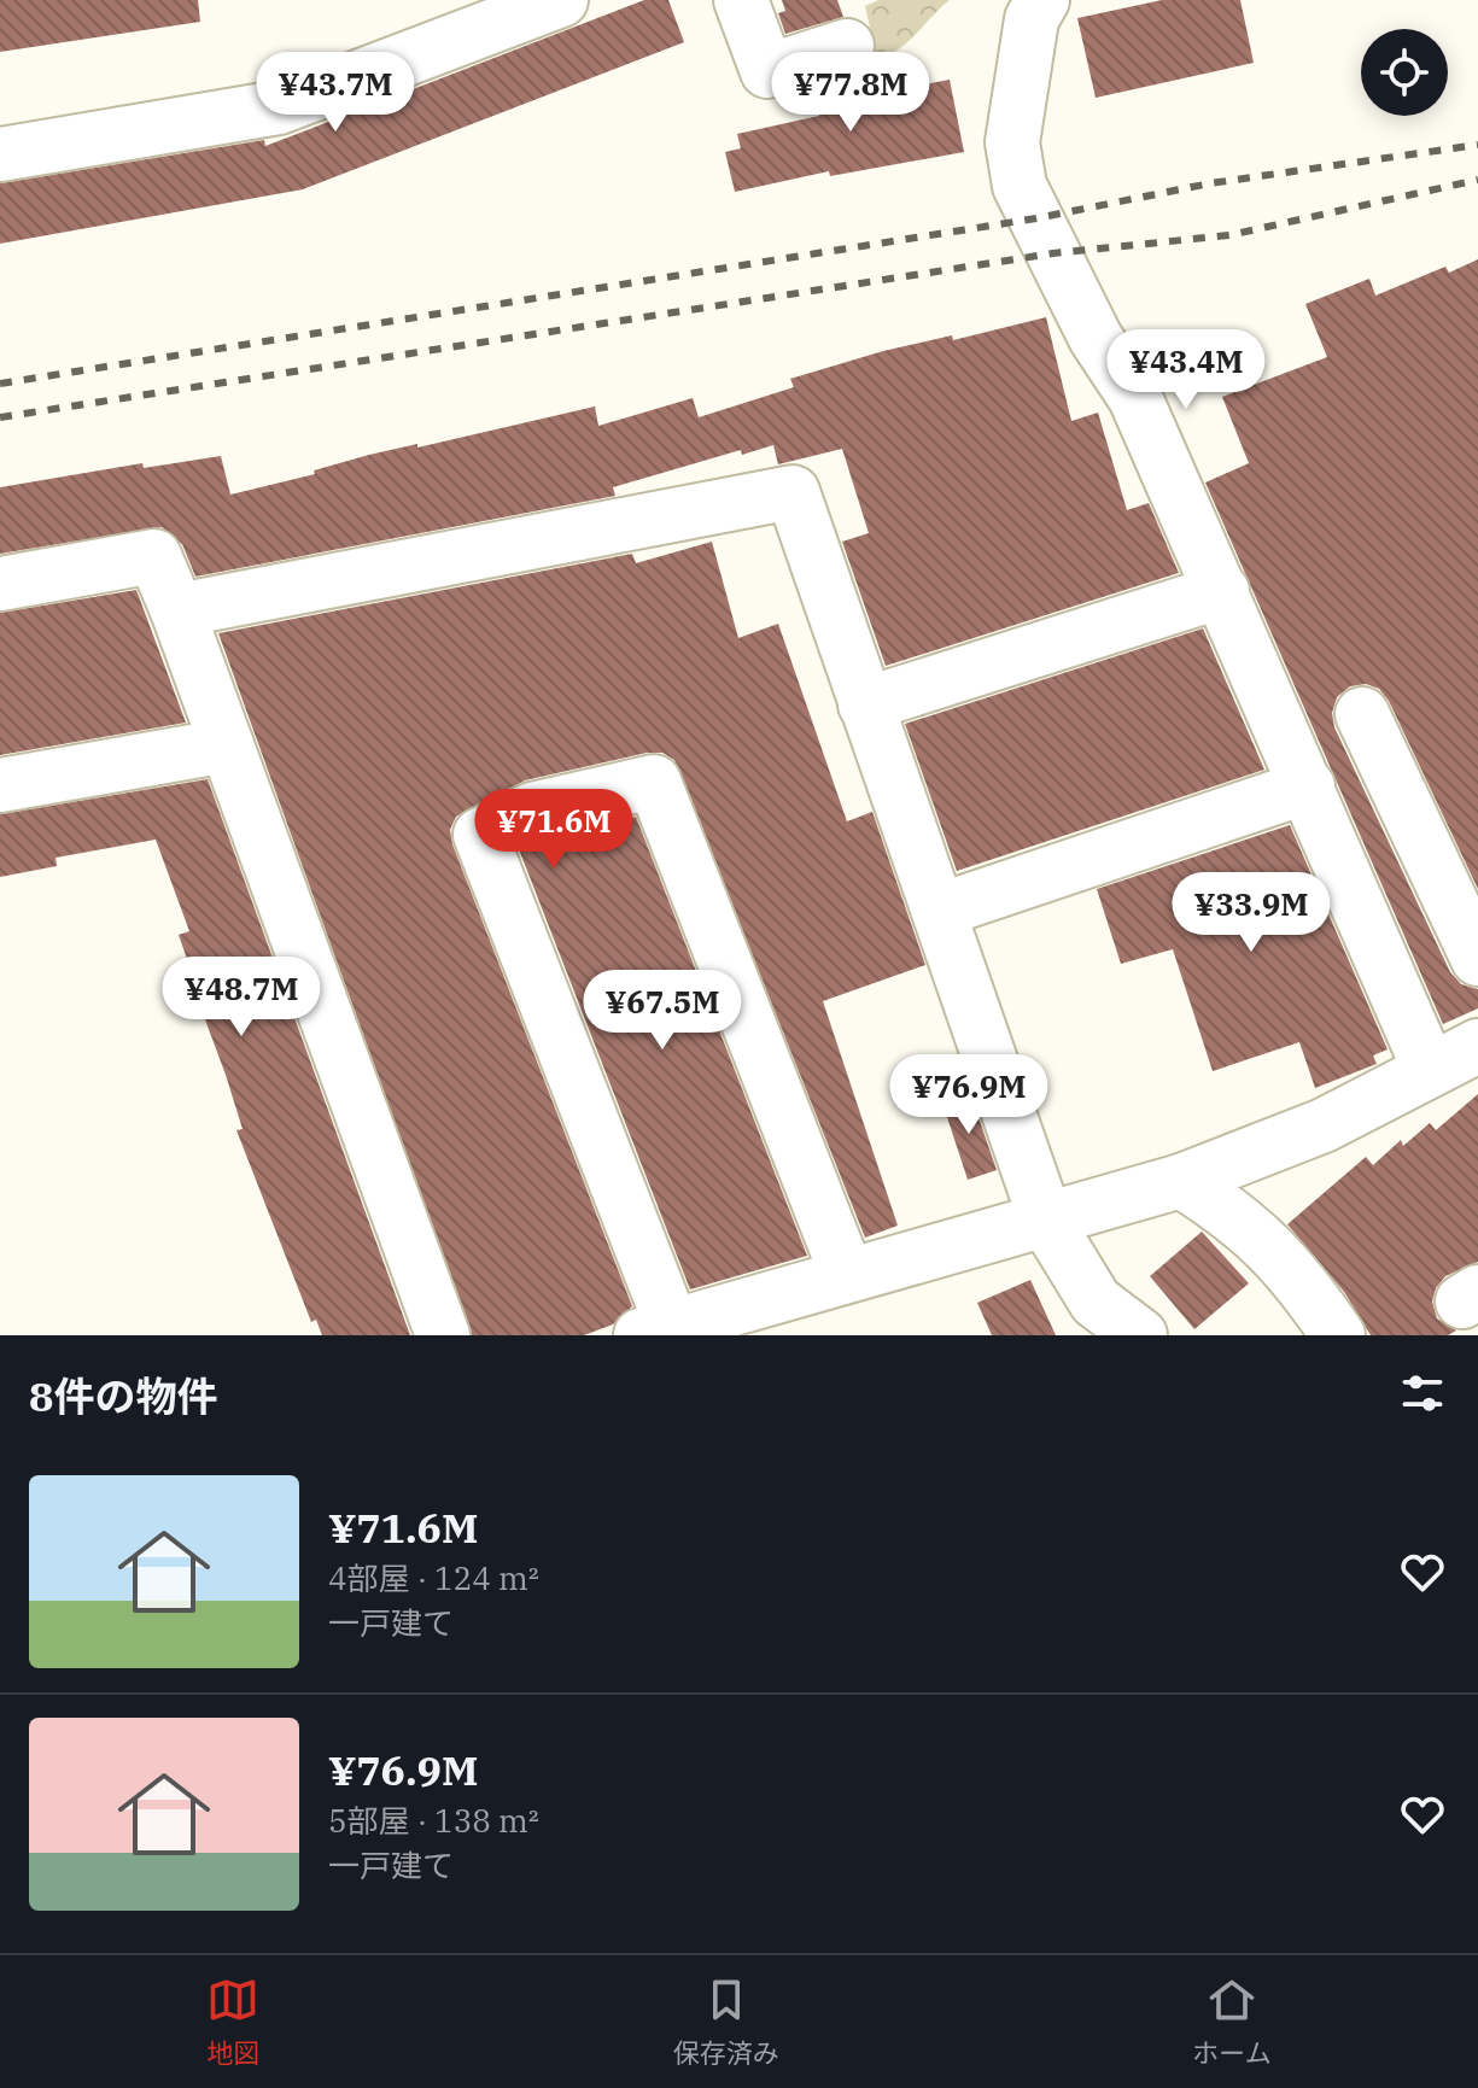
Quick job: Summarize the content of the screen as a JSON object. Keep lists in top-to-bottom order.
{
  "page": {
    "price": [
      "¥43.7M",
      "¥77.8M",
      "¥43.4M",
      "¥71.6M",
      "¥33.9M",
      "¥48.7M",
      "¥67.5M",
      "¥76.9M"
    ],
    "heading": "8件の物件",
    "list": [
      {
        "name": "¥71.6M",
        "note": "4部屋 · 124 m² · 一戸建て"
      },
      {
        "name": "¥76.9M",
        "note": "5部屋 · 138 m² · 一戸建て"
      }
    ],
    "tabs": ["地図", "保存済み", "ホーム"]
  }
}
